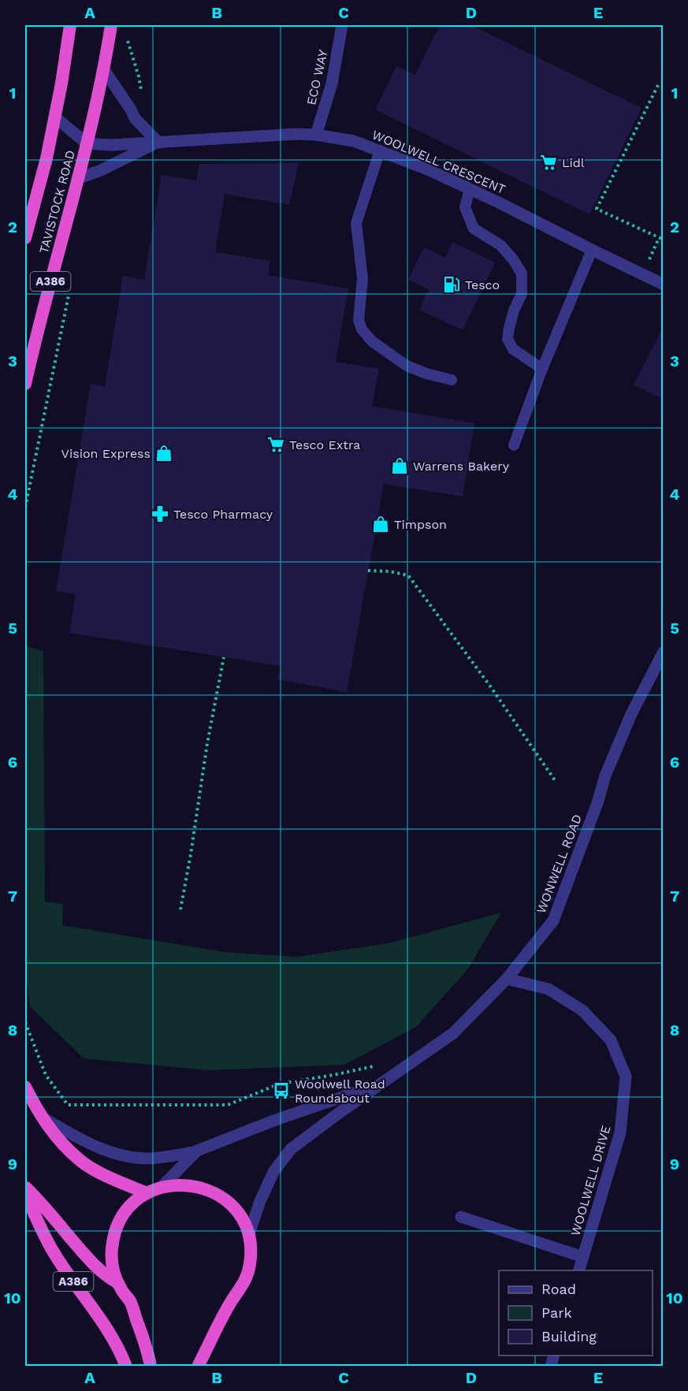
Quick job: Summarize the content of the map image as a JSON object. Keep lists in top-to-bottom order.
{
  "streets": {
    "highway": ["TAVISTOCK ROAD", "A386"],
    "street": [
      "ECO WAY",
      "WOOLWELL CRESCENT",
      "WONWELL ROAD",
      "WOOLWELL DRIVE"
    ]
  },
  "crossings": [
    ["ECO WAY", "WOOLWELL CRESCENT"],
    ["WOOLWELL CRESCENT", "TAVISTOCK ROAD"],
    ["WONWELL ROAD", "WOOLWELL DRIVE"]
  ],
  "places": {
    "supermarket": ["Lidl", "Tesco Extra"],
    "fuel station": ["Tesco"],
    "shop": ["Vision Express", "Warrens Bakery", "Timpson"],
    "pharmacy": ["Tesco Pharmacy"],
    "bus stop": ["Woolwell Road Roundabout"]
  },
  "legend": ["Road", "Park", "Building"],
  "grid": {
    "columns": [
      "A",
      "B",
      "C",
      "D",
      "E"
    ],
    "rows": [
      "1",
      "2",
      "3",
      "4",
      "5",
      "6",
      "7",
      "8",
      "9",
      "10"
    ]
  }
}
